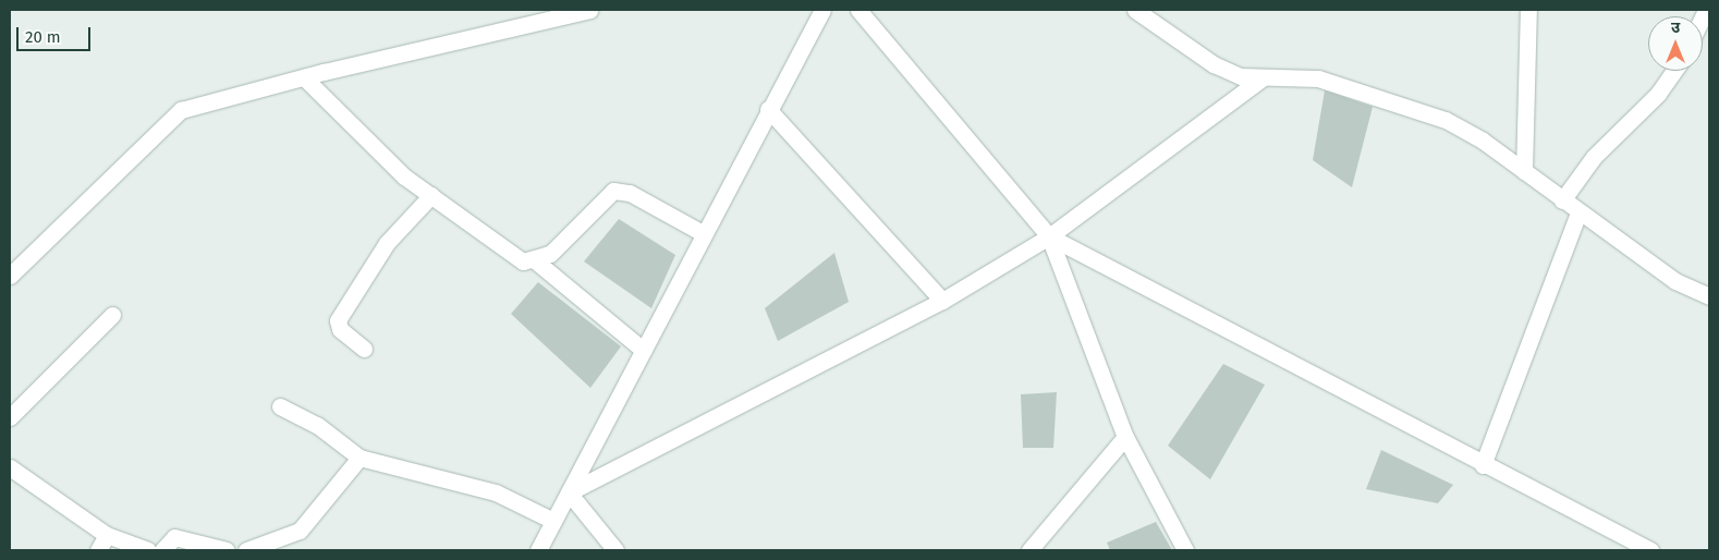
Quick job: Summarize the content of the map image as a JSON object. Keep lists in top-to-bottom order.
{
  "scale_bar": "20 m",
  "north": "top"
}
